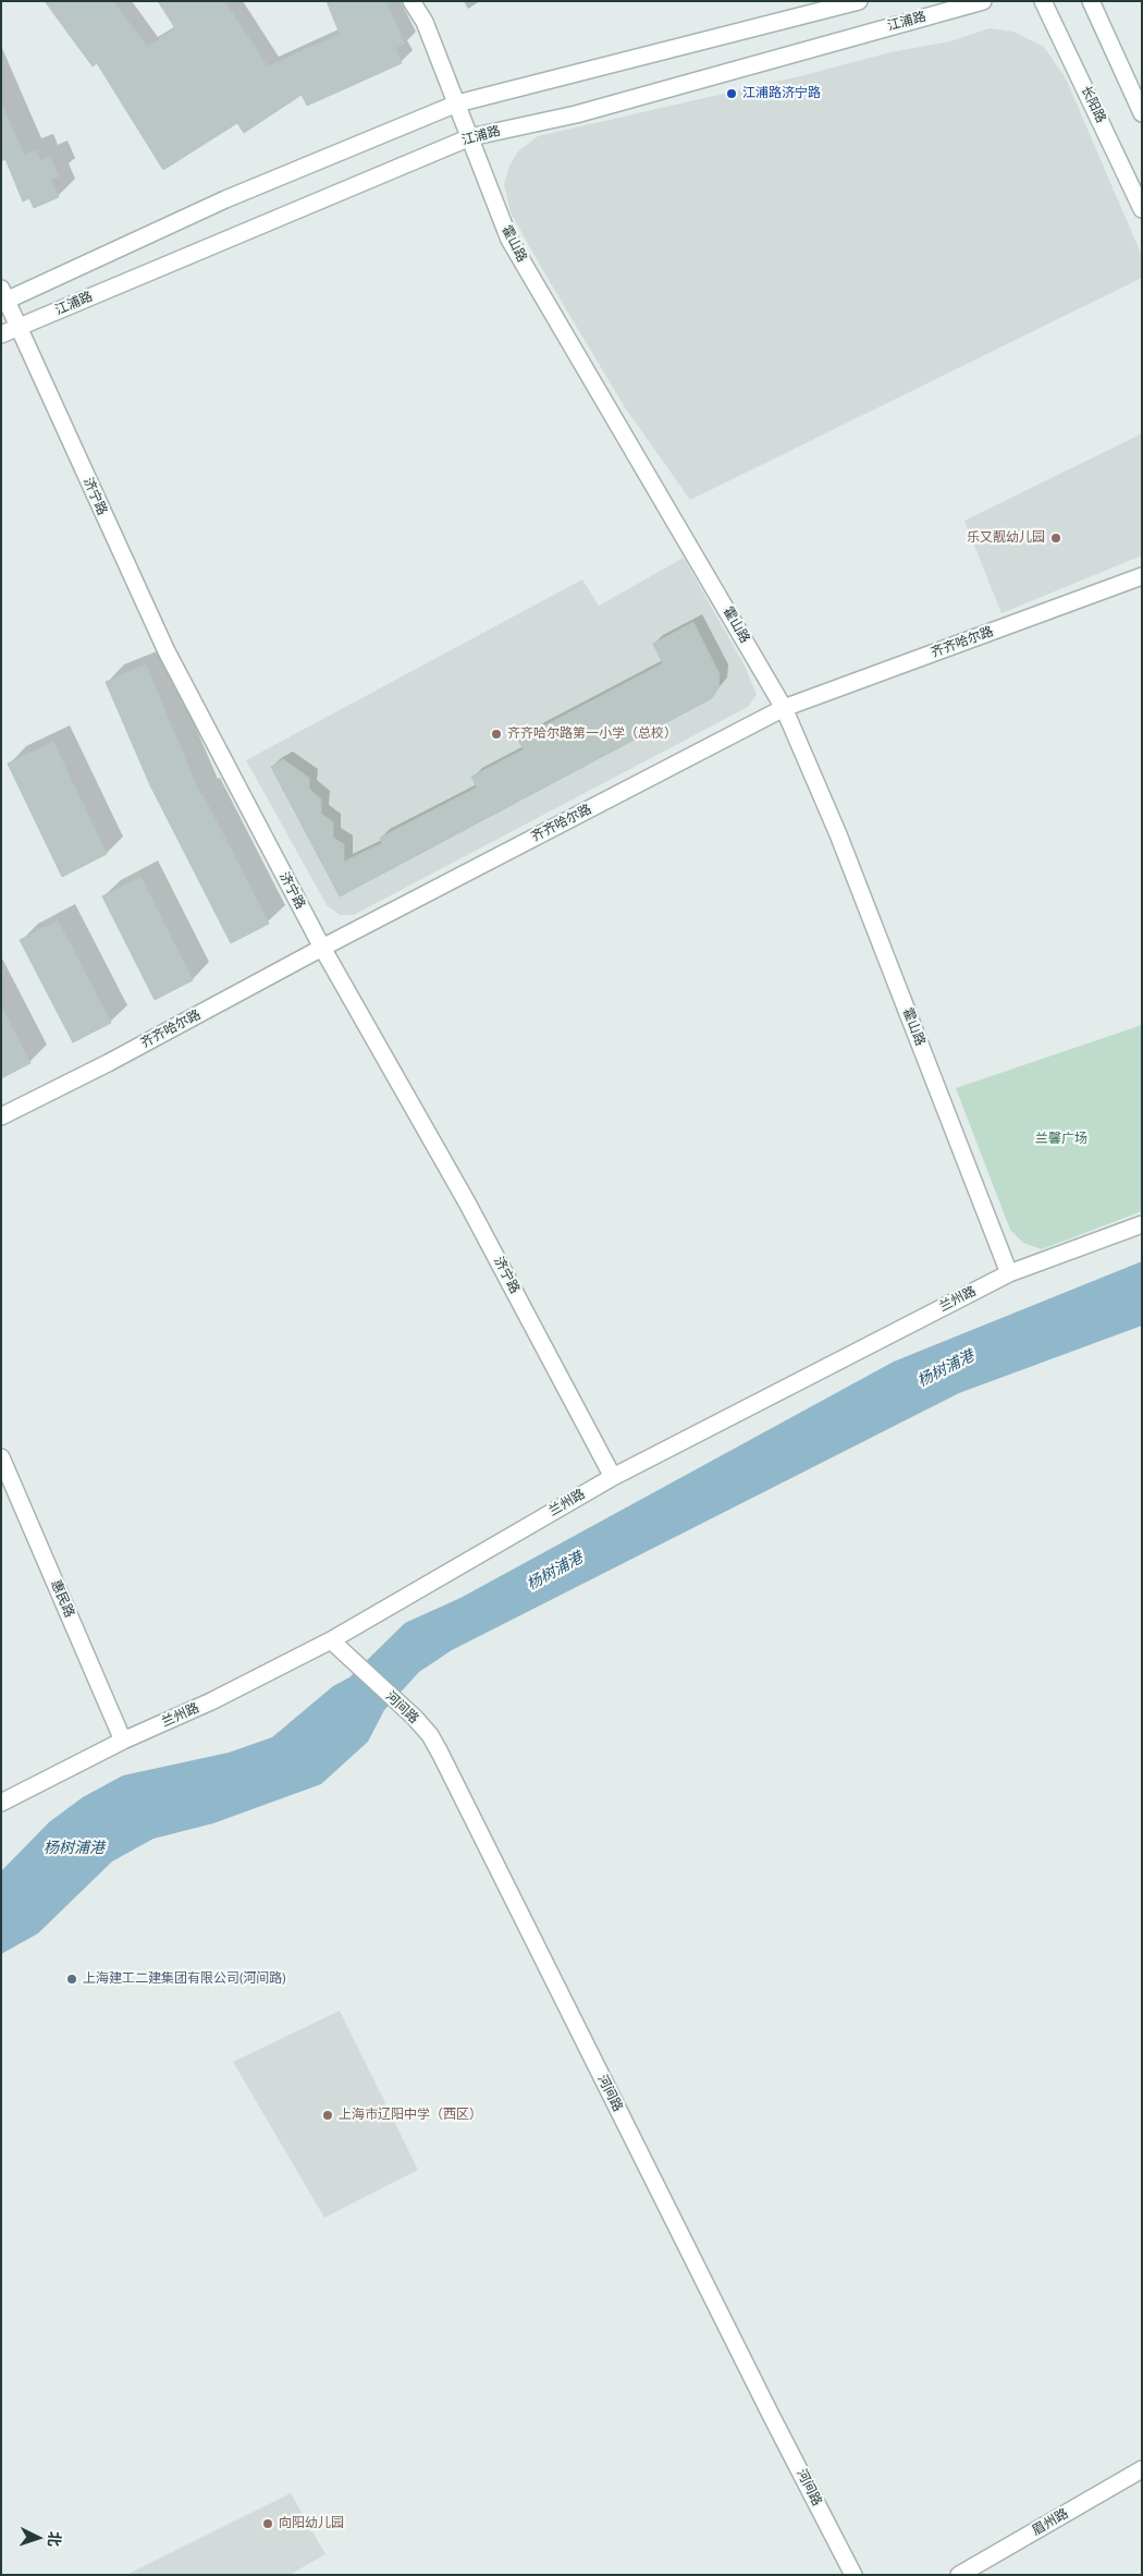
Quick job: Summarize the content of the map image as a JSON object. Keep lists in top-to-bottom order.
{
  "streets": {
    "street": [
      "江浦路",
      "长阳路",
      "霍山路",
      "济宁路",
      "齐齐哈尔路",
      "兰州路",
      "惠民路",
      "河间路",
      "眉州路"
    ]
  },
  "crossings": [
    ["江浦路", "霍山路"],
    ["江浦路", "济宁路"],
    ["霍山路", "齐齐哈尔路"],
    ["霍山路", "兰州路"],
    ["济宁路", "齐齐哈尔路"],
    ["济宁路", "兰州路"],
    ["兰州路", "惠民路"],
    ["兰州路", "河间路"]
  ],
  "water": ["杨树浦港"],
  "parks": ["兰馨广场"],
  "places": [
    "江浦路济宁路",
    "乐又靓幼儿园",
    "齐齐哈尔路第一小学（总校）",
    "上海建工二建集团有限公司(河间路)",
    "上海市辽阳中学（西区）",
    "向阳幼儿园"
  ],
  "north": "right"
}
